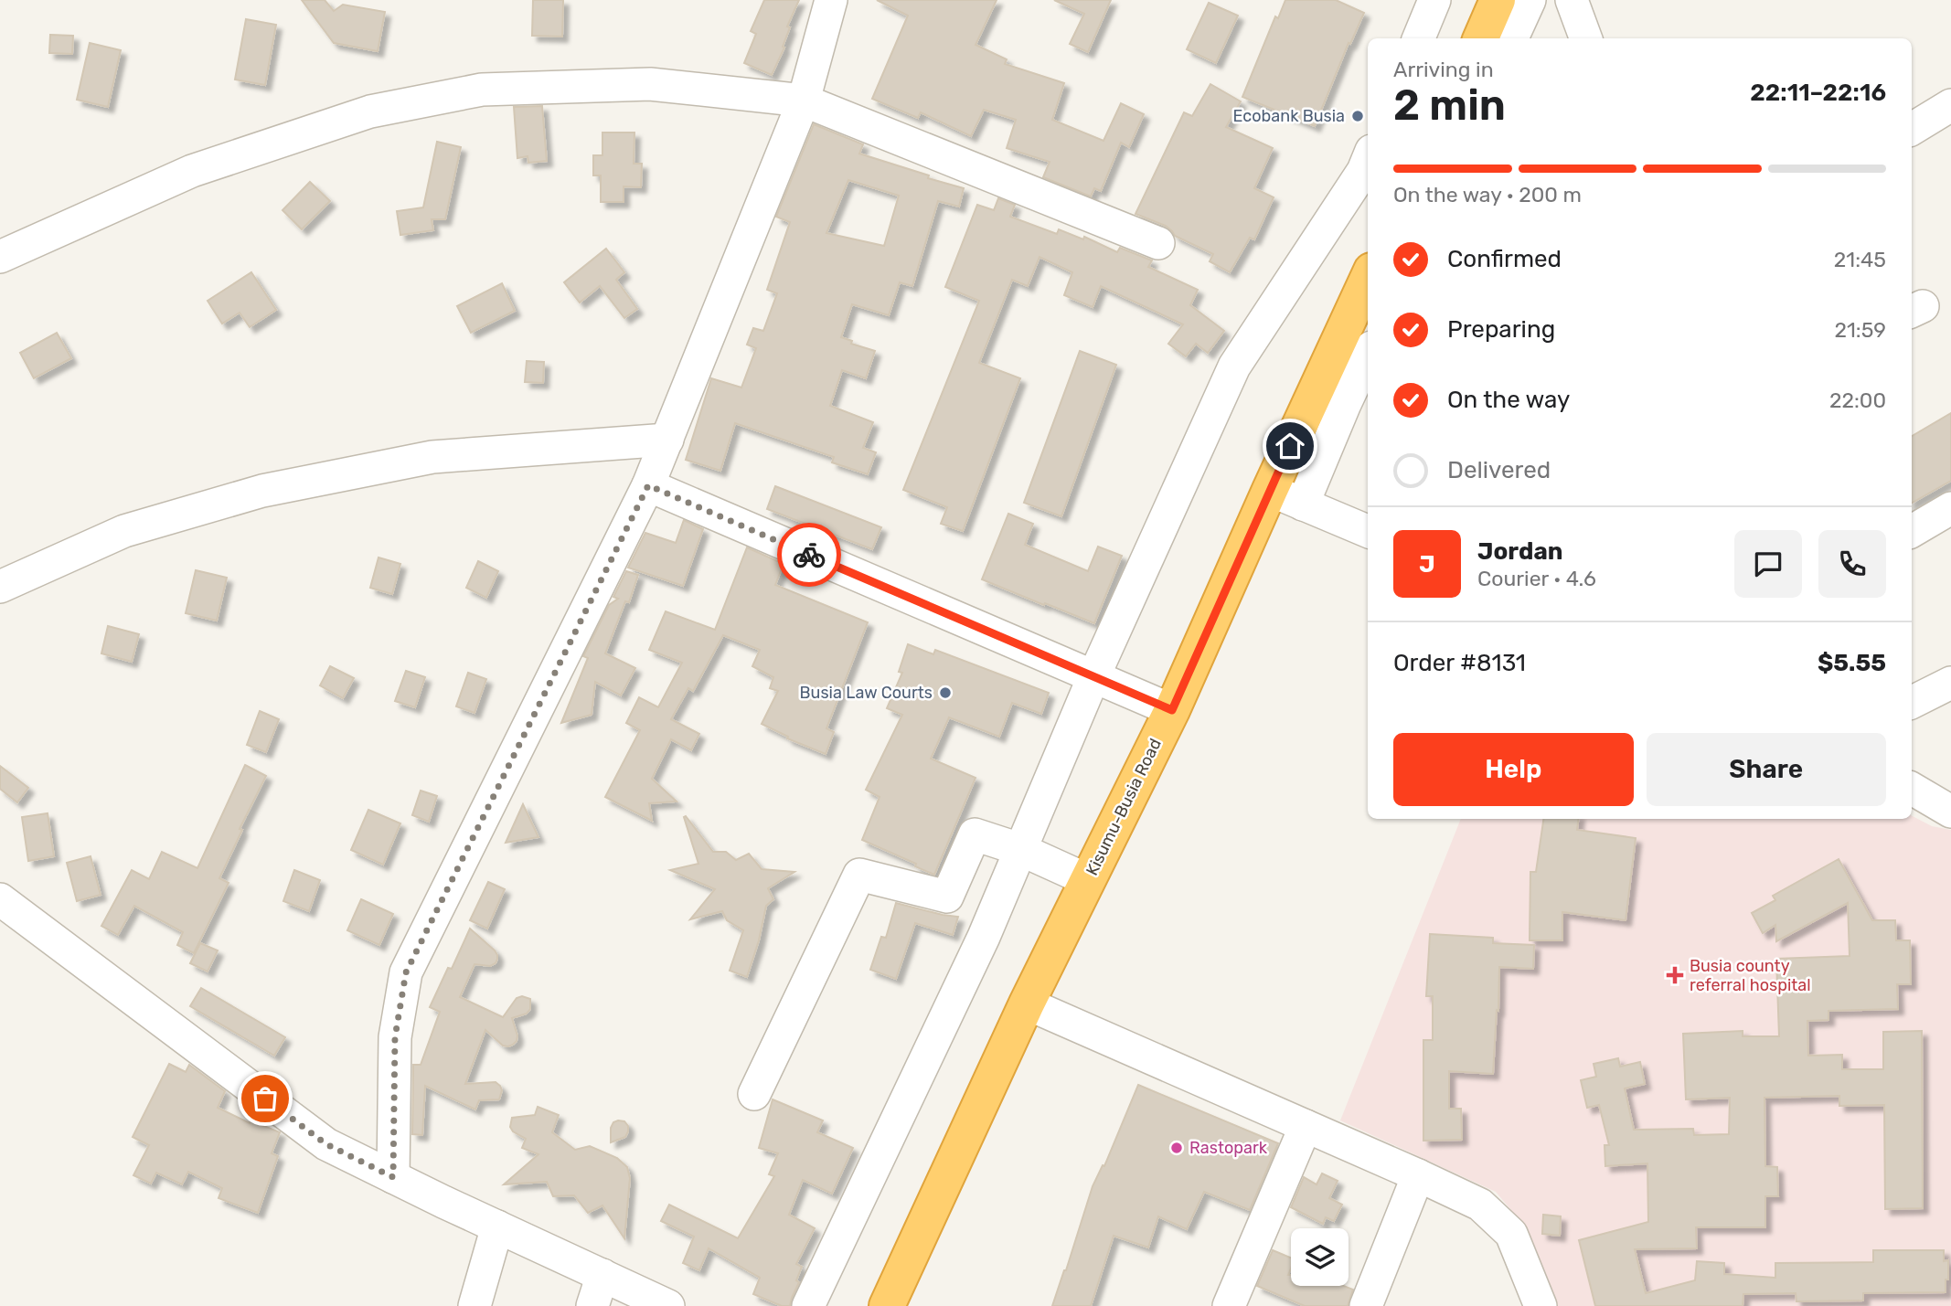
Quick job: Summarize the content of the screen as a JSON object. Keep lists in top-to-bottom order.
{
  "streets": {
    "highway": ["Kisumu-Busia Road"]
  },
  "places": {
    "other": ["Ecobank Busia", "Busia Law Courts", "Rastopark"],
    "health": ["Busia county referral hospital"]
  },
  "page": {
    "heading": ["2 min", "Arriving in", "22:11–22:16"],
    "panel": [
      "Jordan",
      "Courier · 4.6",
      "Order #8131",
      "$5.55"
    ],
    "bar": "On the way · 200 m",
    "list": [
      ["Confirmed", "21:45"],
      ["Preparing", "21:59"],
      ["On the way", "22:00"],
      "Delivered"
    ],
    "round": "J",
    "buttons": ["Help", "Share"]
  }
}
